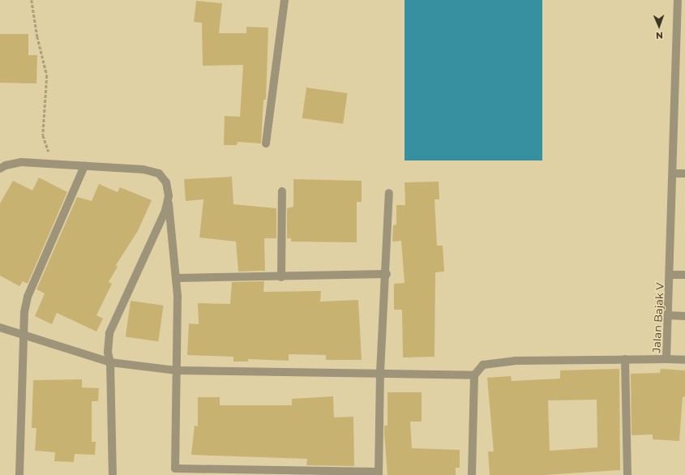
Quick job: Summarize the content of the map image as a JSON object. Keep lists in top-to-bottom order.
{
  "streets": {
    "street": ["Jalan Bajak V"]
  },
  "north": "bottom"
}
